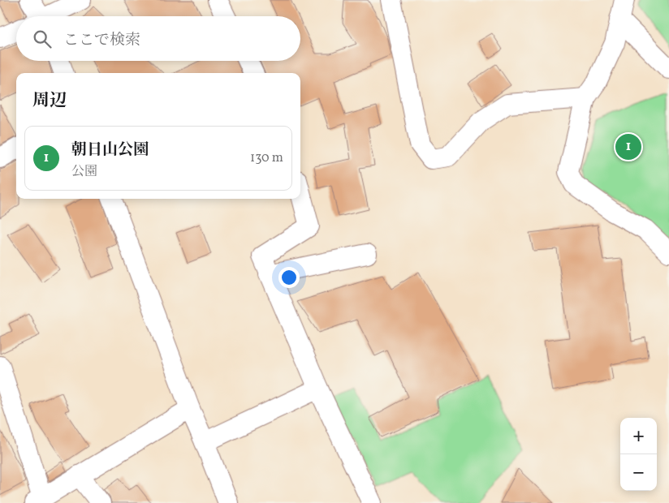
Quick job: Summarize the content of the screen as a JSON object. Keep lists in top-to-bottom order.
{
  "page": {
    "search": "ここで検索",
    "heading": "周辺",
    "list": [
      {
        "mark": "1",
        "name": "朝日山公園",
        "note": "公園",
        "value": "130 m"
      }
    ],
    "pins": "1",
    "map_buttons": ["+", "−"]
  }
}
